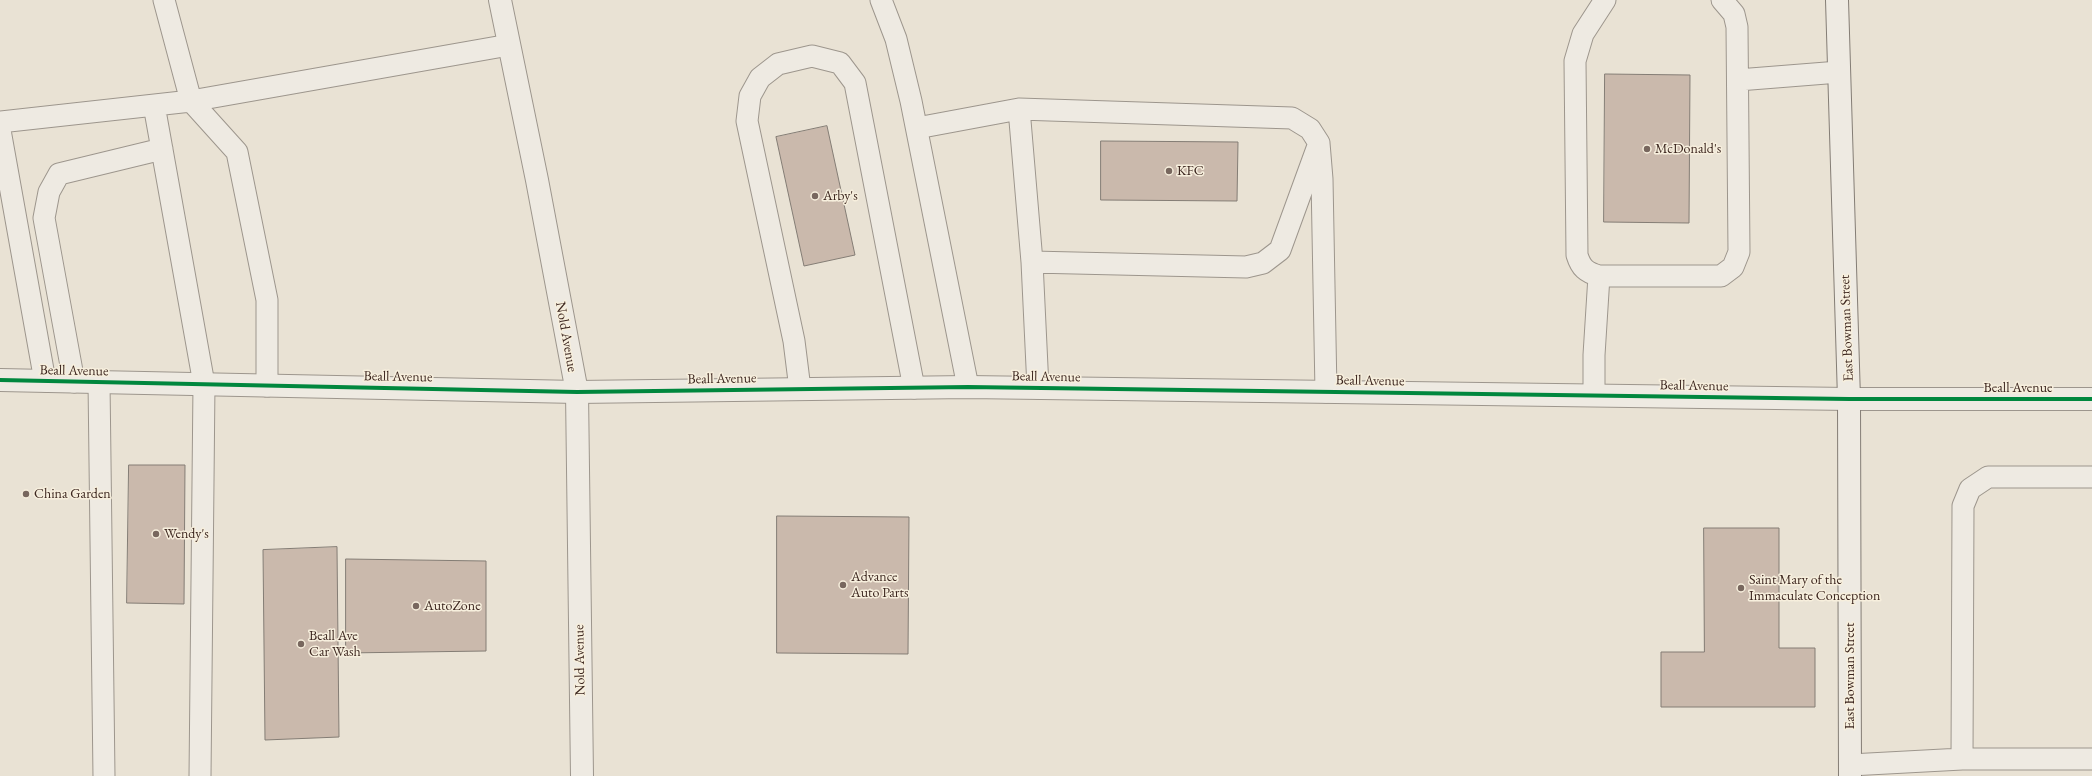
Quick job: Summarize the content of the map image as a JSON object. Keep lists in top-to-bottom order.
{
  "streets": {
    "street": ["East Bowman Street", "Nold Avenue", "Beall Avenue"]
  },
  "crossings": [
    ["East Bowman Street", "Beall Avenue"],
    ["Nold Avenue", "Beall Avenue"]
  ],
  "places": [
    "McDonald's",
    "KFC",
    "Arby's",
    "China Garden",
    "Wendy's",
    "Advance Auto Parts",
    "Saint Mary of the Immaculate Conception",
    "AutoZone",
    "Beall Ave Car Wash"
  ]
}
